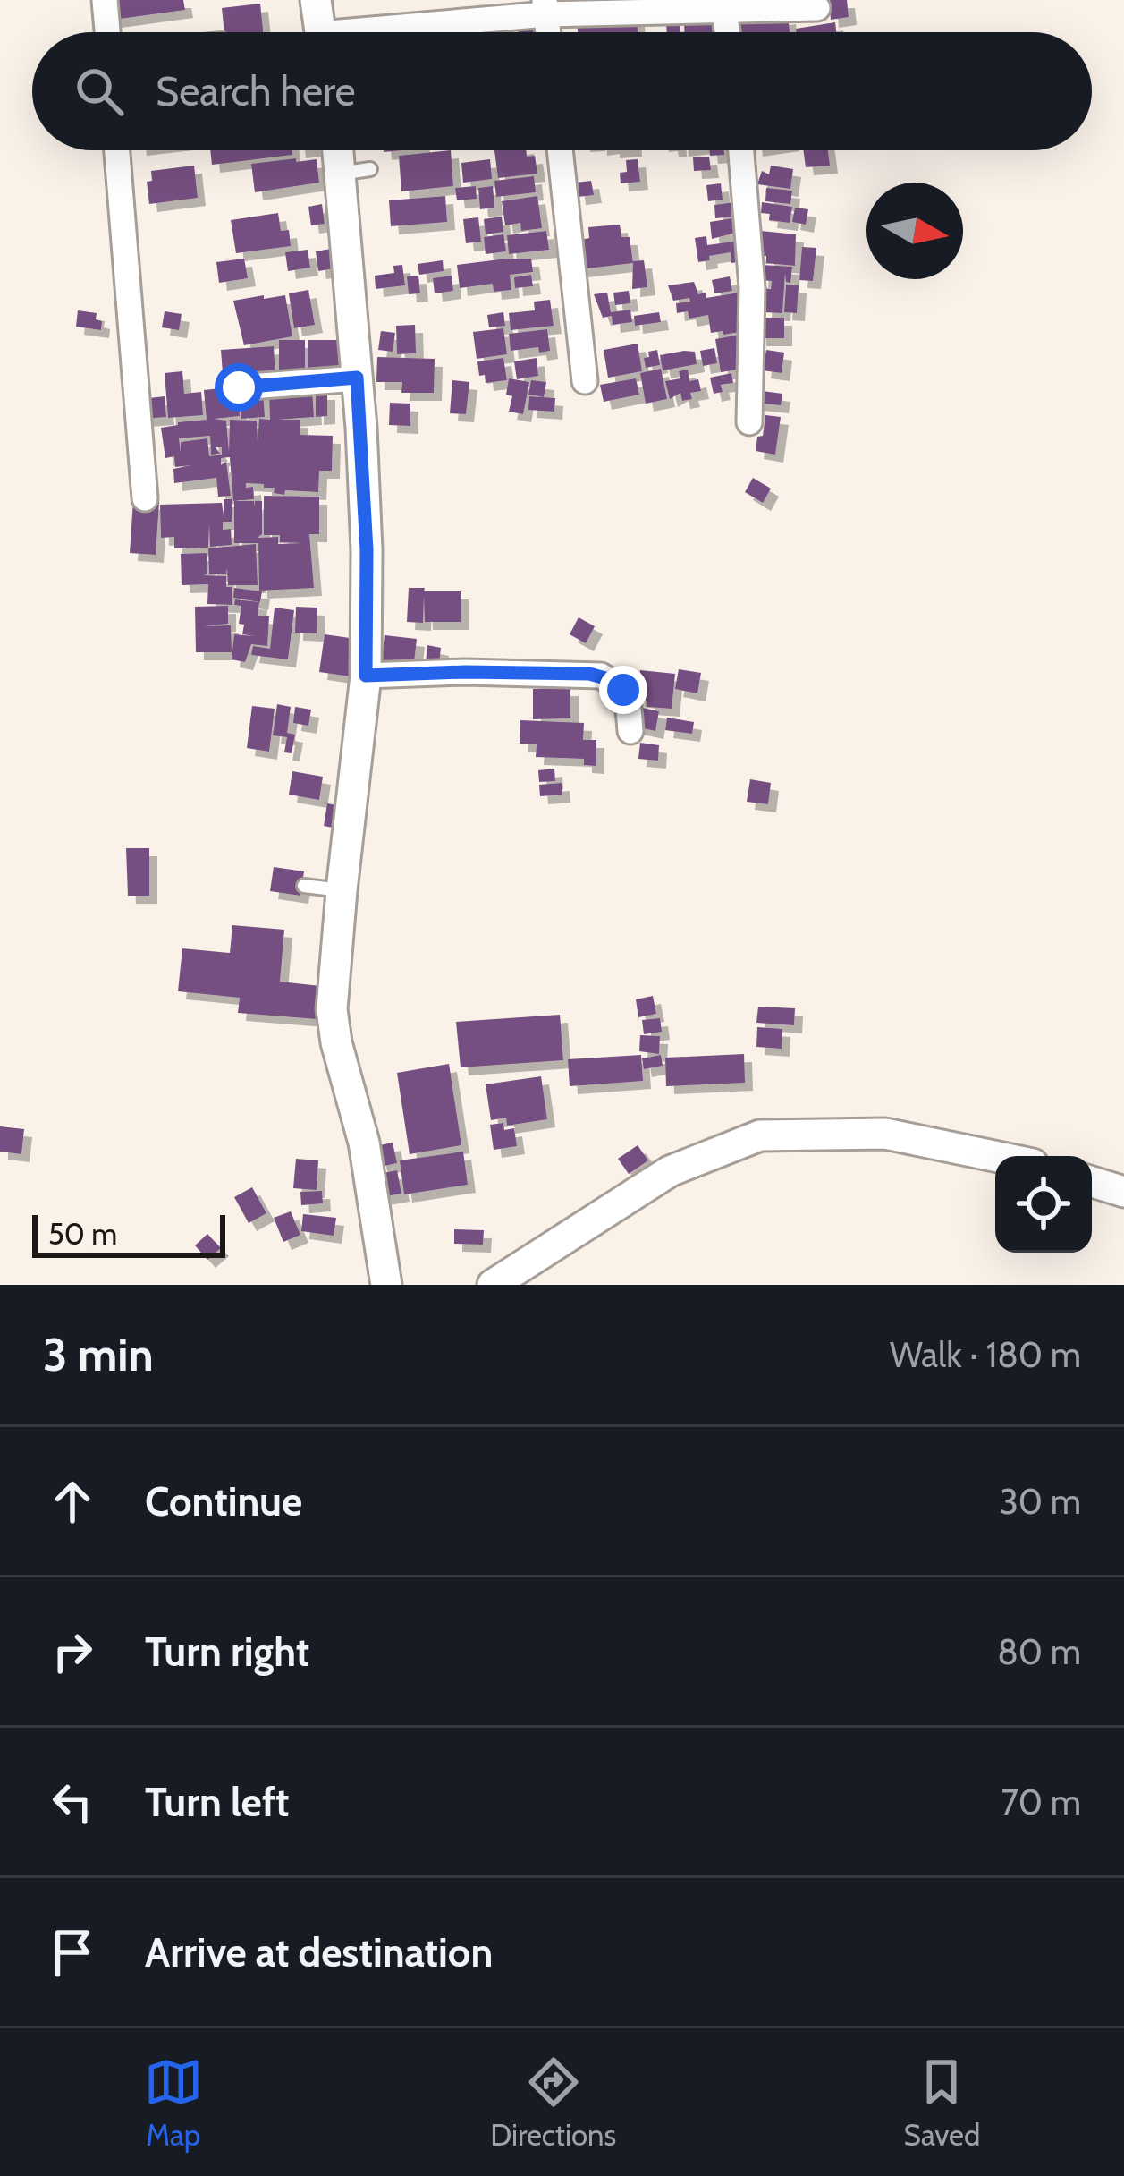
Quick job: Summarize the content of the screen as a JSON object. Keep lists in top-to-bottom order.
{
  "scale_bar": "50 m",
  "north": "right",
  "page": {
    "search": "Search here",
    "scale": "50 m",
    "heading": ["3 min", "Walk · 180 m"],
    "list": [
      ["Continue", "30 m"],
      ["Turn right", "80 m"],
      ["Turn left", "70 m"],
      "Arrive at destination"
    ],
    "nav": ["Map", "Directions", "Saved"]
  }
}
